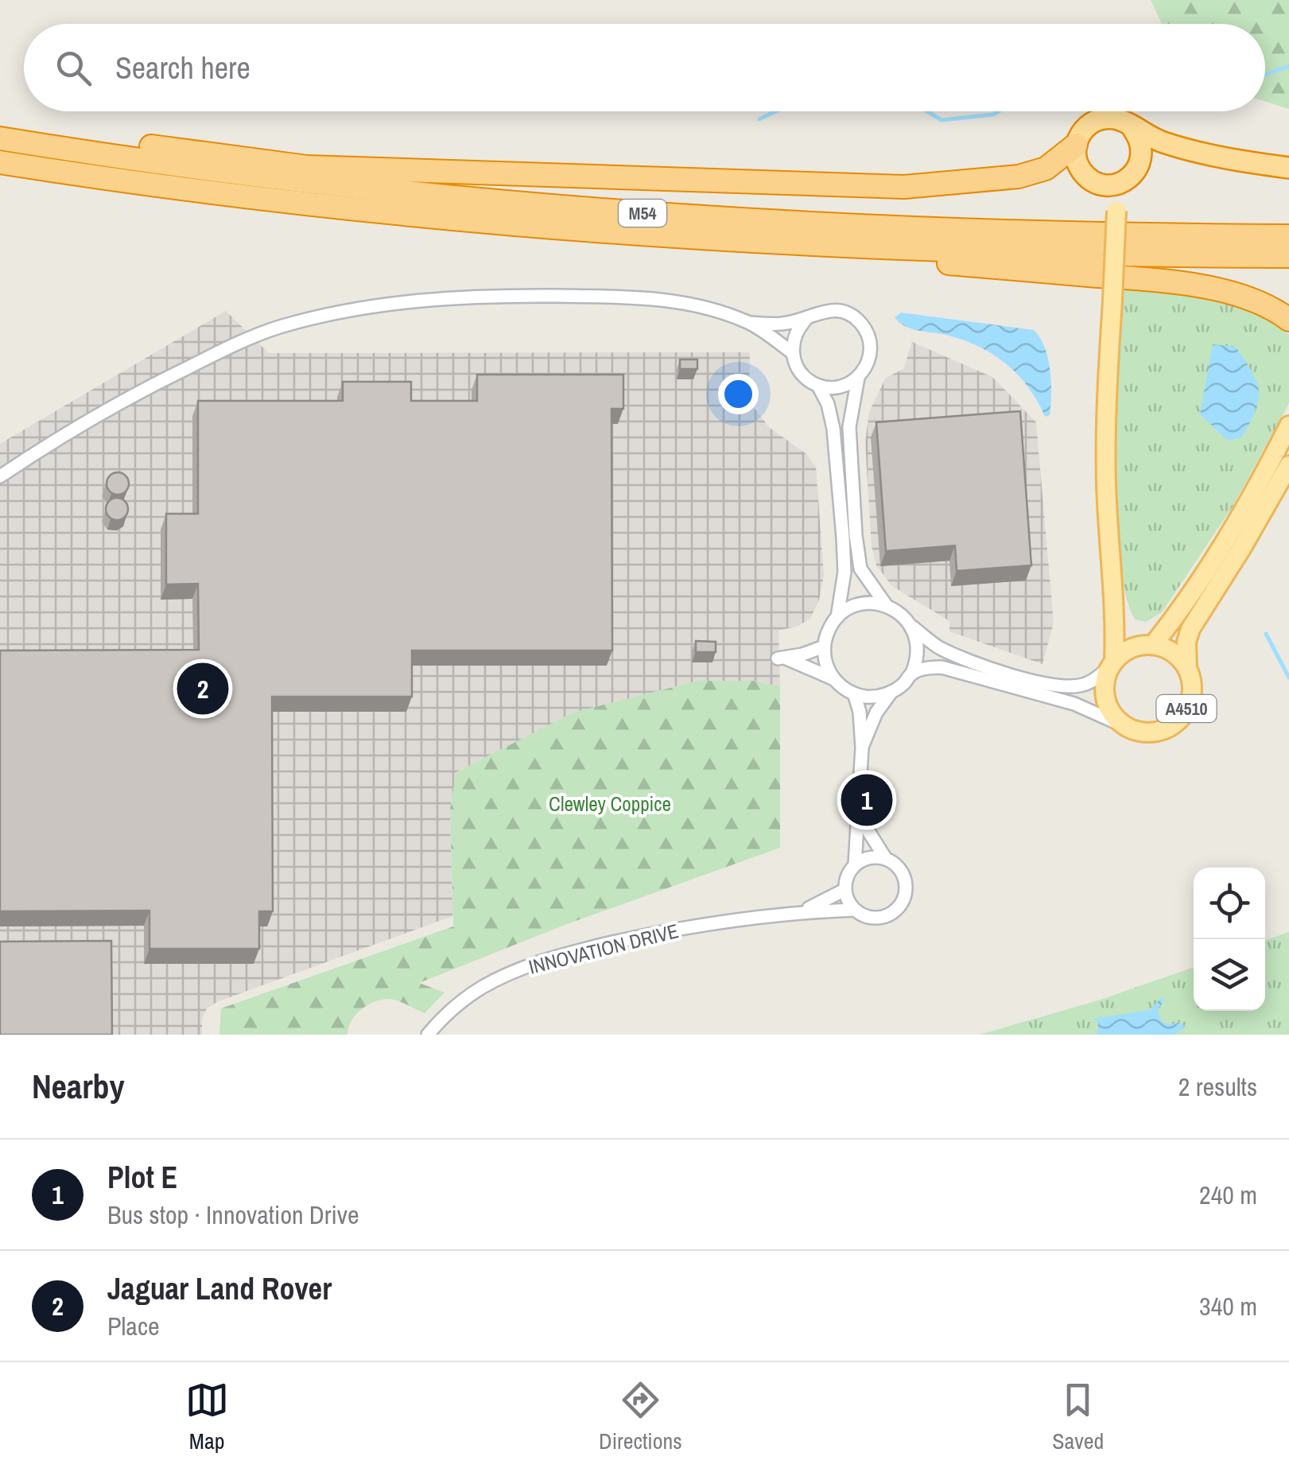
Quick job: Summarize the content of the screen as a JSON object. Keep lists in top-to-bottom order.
{
  "streets": {
    "highway": ["M54"],
    "main road": ["A4510"],
    "street": ["INNOVATION DRIVE"]
  },
  "parks": ["Clewley Coppice"],
  "page": {
    "search": "Search here",
    "pins": ["2", "1"],
    "heading": ["Nearby", "2 results"],
    "list": [
      {
        "mark": "1",
        "name": "Plot E",
        "note": "Bus stop · Innovation Drive",
        "value": "240 m"
      },
      {
        "mark": "2",
        "name": "Jaguar Land Rover",
        "note": "Place",
        "value": "340 m"
      }
    ],
    "nav": ["Map", "Directions", "Saved"]
  }
}
